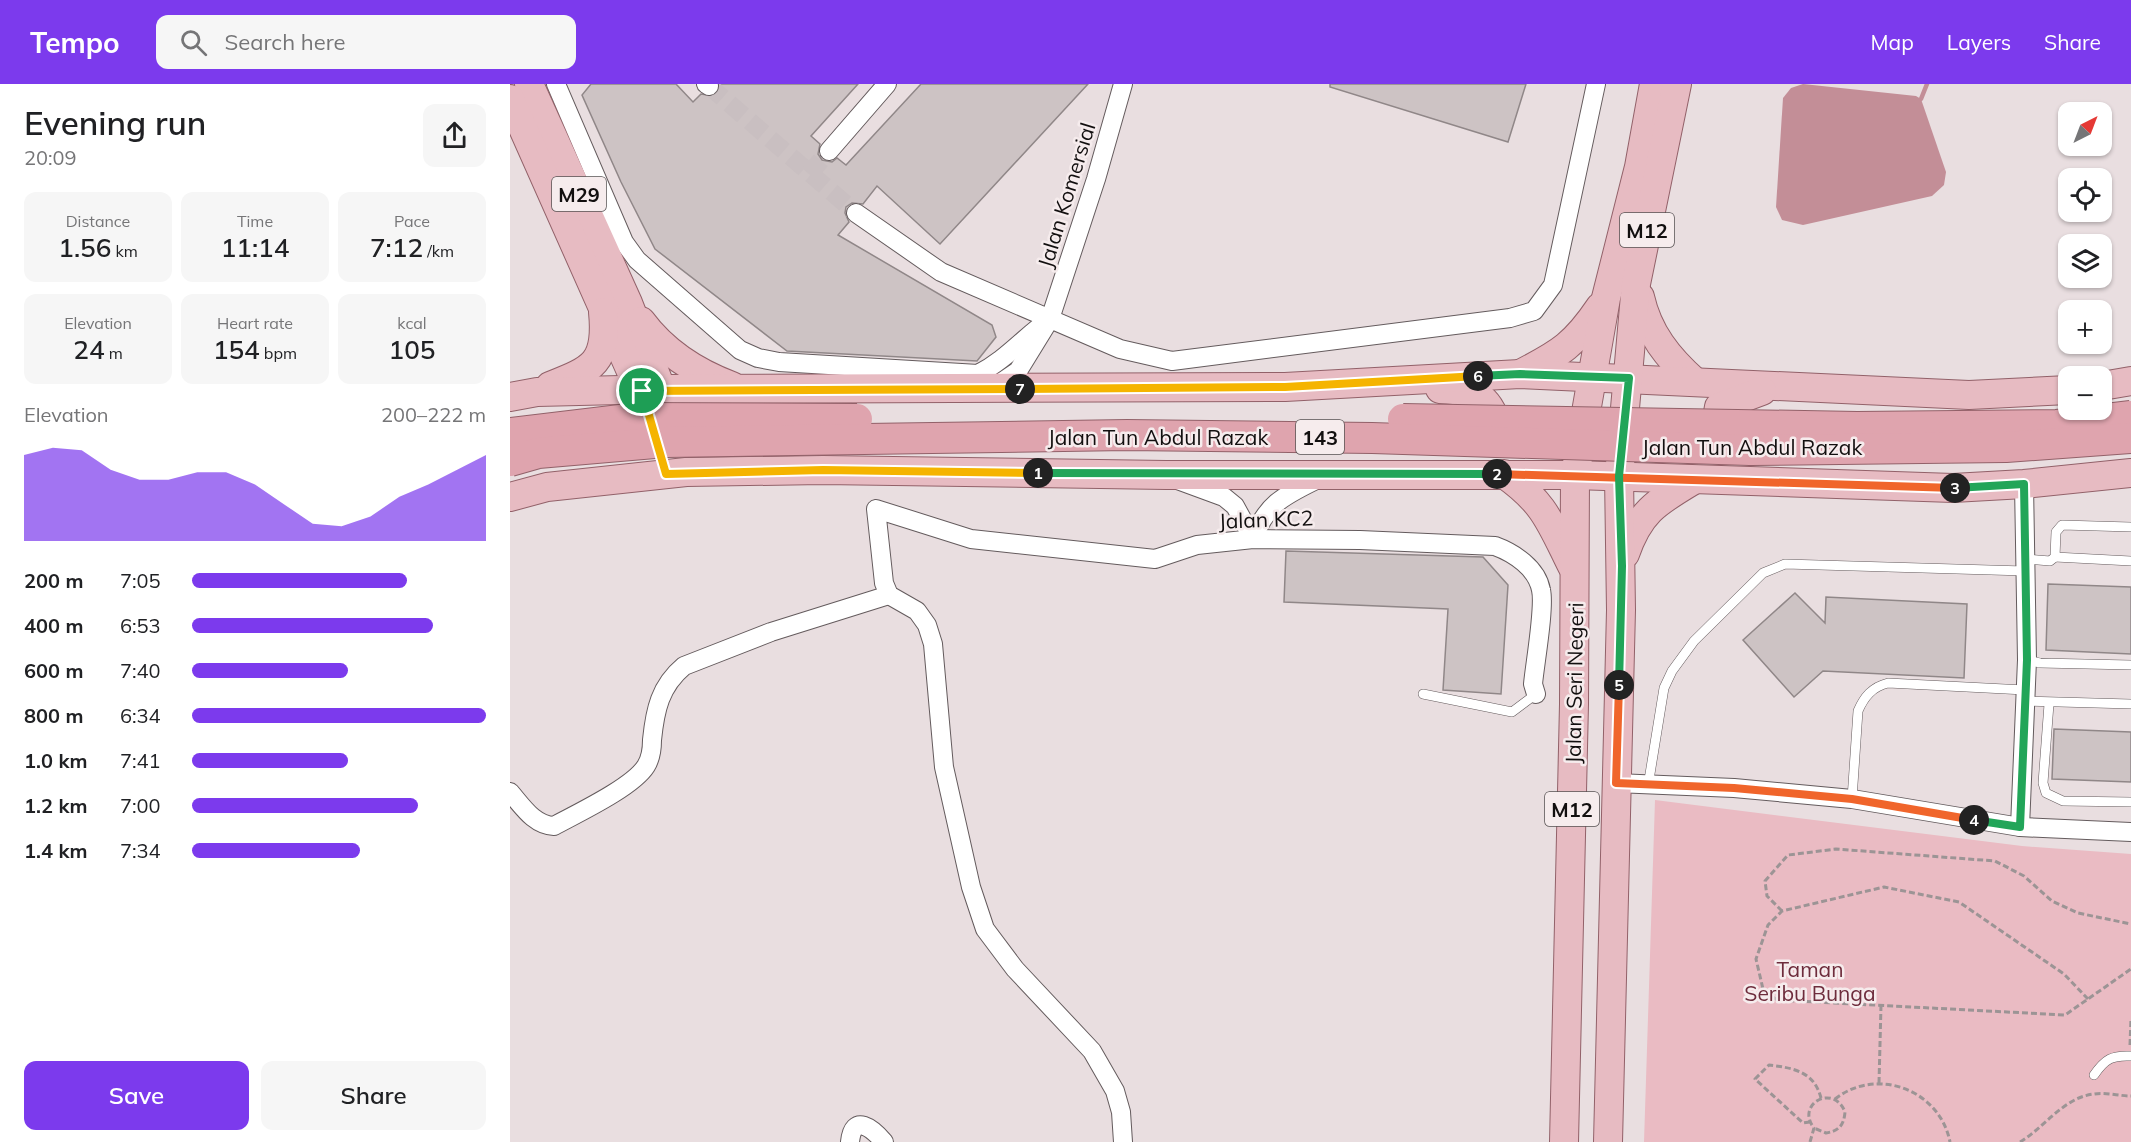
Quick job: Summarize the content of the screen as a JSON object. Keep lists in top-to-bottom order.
{
  "streets": {
    "highway": ["Jalan Tun Abdul Razak", "143"],
    "main road": ["M29", "M12", "Jalan Seri Negeri"],
    "street": ["Jalan Komersial", "Jalan KC2"]
  },
  "crossings": [
    ["M12", "Jalan Seri Negeri"]
  ],
  "parks": ["Taman Seribu Bunga"],
  "north": "top right",
  "page": {
    "header": "Tempo",
    "search": "Search here",
    "nav": ["Map", "Layers", "Share"],
    "heading": ["Evening run", "20:09"],
    "map_buttons": ["+", "−"],
    "stats": [
      ["Distance", "1.56 km"],
      ["Time", "11:14"],
      ["Pace", "7:12 /km"],
      ["Elevation", "24 m"],
      ["Heart rate", "154 bpm"],
      ["kcal", "105"]
    ],
    "pins": [
      "6",
      "7",
      "1",
      "2",
      "3",
      "5",
      "4"
    ],
    "chart": ["Elevation", "200–222 m"],
    "list": [
      {
        "name": "200 m",
        "note": "7:05"
      },
      {
        "name": "400 m",
        "note": "6:53"
      },
      {
        "name": "600 m",
        "note": "7:40"
      },
      {
        "name": "800 m",
        "note": "6:34"
      },
      {
        "name": "1.0 km",
        "note": "7:41"
      },
      {
        "name": "1.2 km",
        "note": "7:00"
      },
      {
        "name": "1.4 km",
        "note": "7:34"
      }
    ],
    "buttons": ["Save", "Share"]
  }
}
